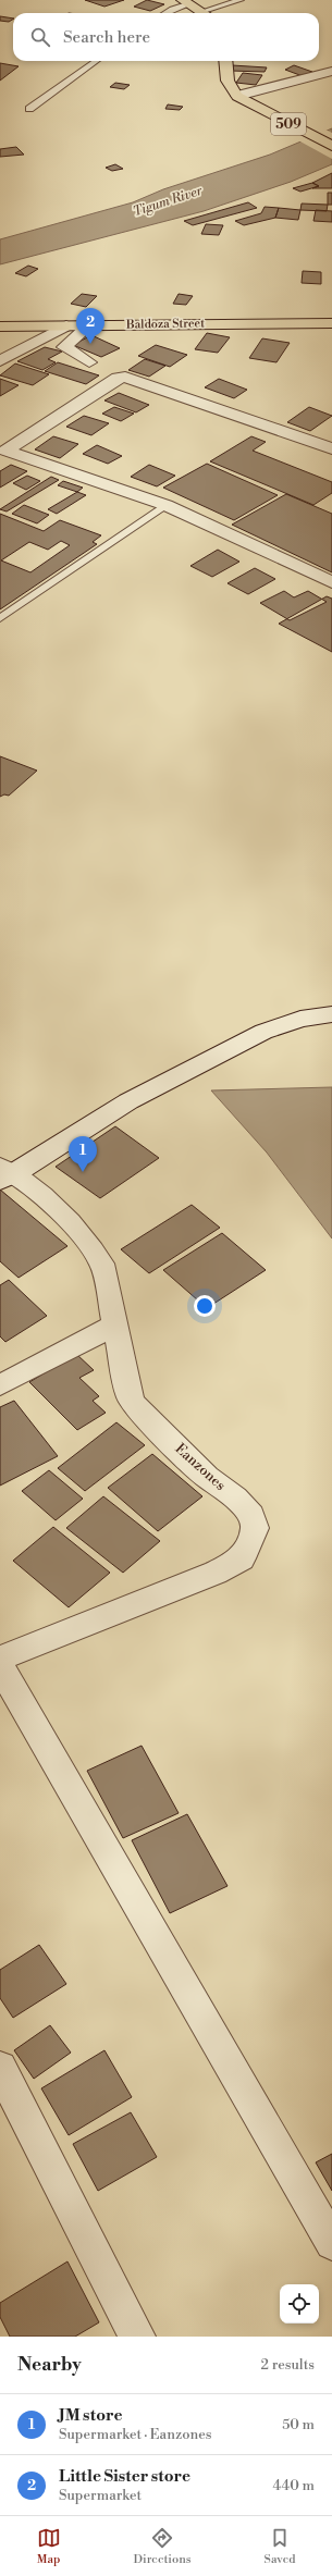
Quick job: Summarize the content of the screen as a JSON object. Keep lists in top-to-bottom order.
{
  "streets": {
    "main road": ["509", "Baldoza Street"],
    "street": ["Eanzones"]
  },
  "water": ["Tigum River"],
  "page": {
    "search": "Search here",
    "pins": ["2", "1"],
    "heading": ["Nearby", "2 results"],
    "list": [
      {
        "mark": "1",
        "name": "JM store",
        "note": "Supermarket · Eanzones",
        "value": "50 m"
      },
      {
        "mark": "2",
        "name": "Little Sister store",
        "note": "Supermarket",
        "value": "440 m"
      }
    ],
    "nav": ["Map", "Directions", "Saved"]
  }
}
